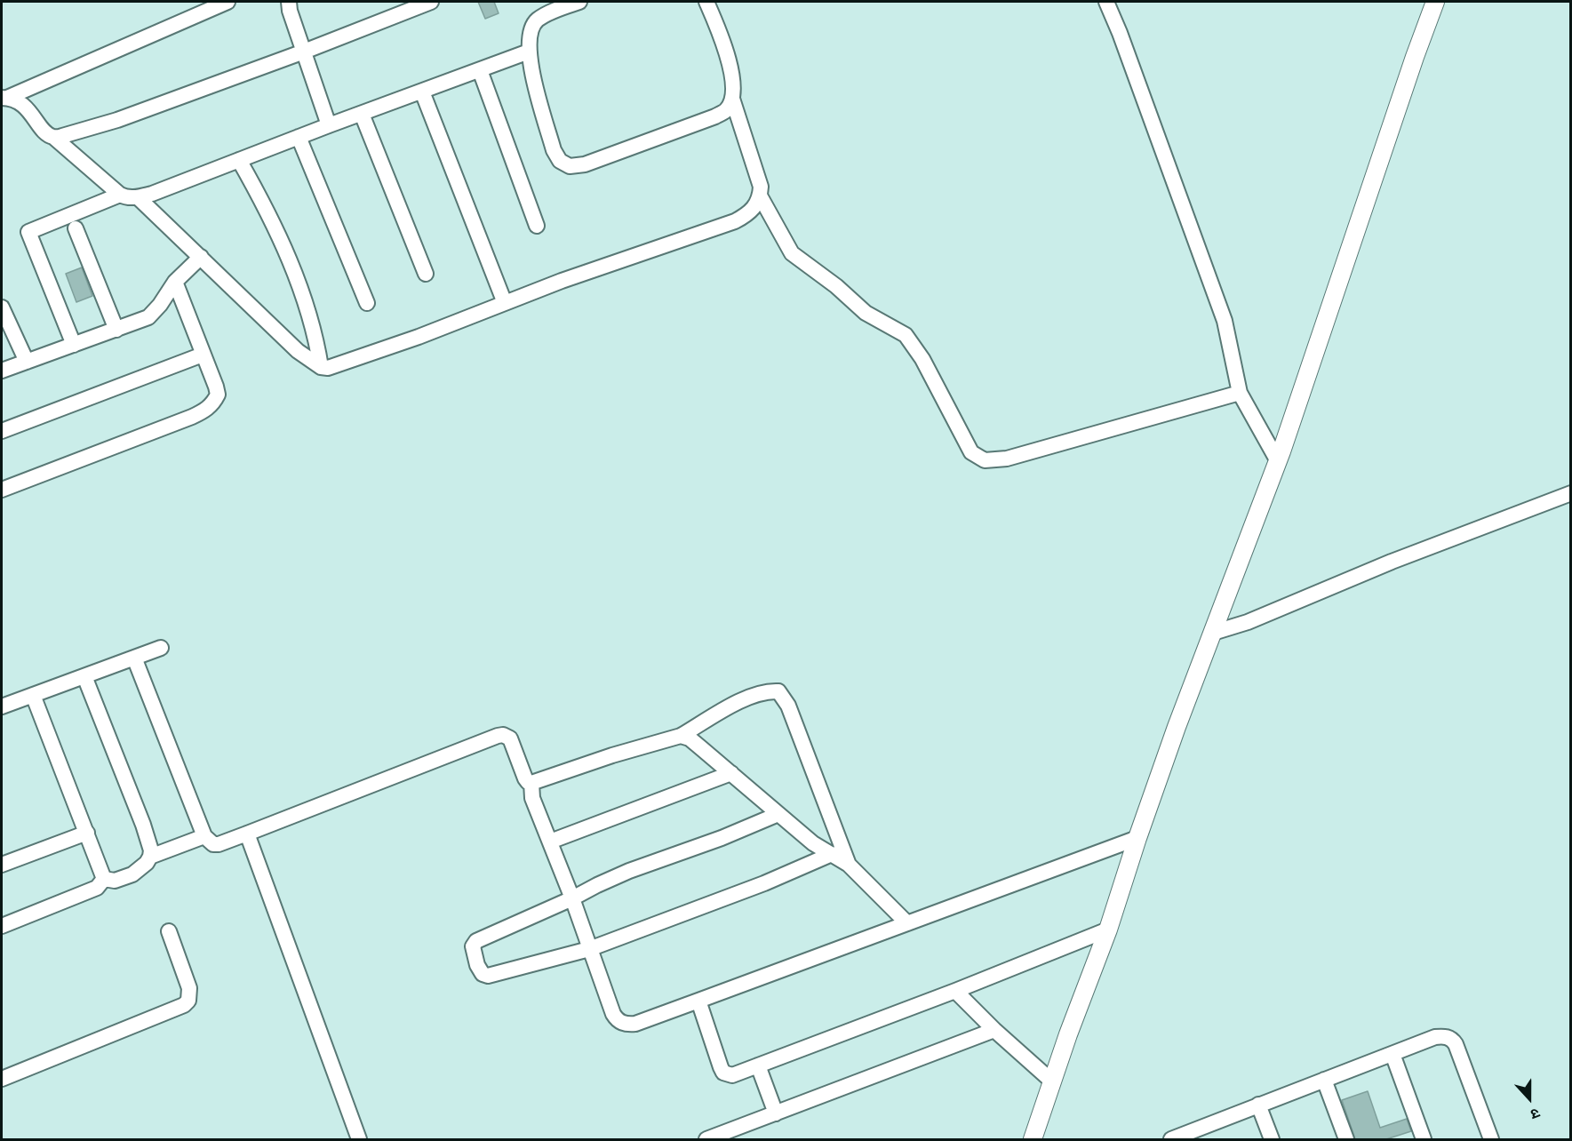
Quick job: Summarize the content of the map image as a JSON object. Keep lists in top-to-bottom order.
{
  "north": "bottom"
}
